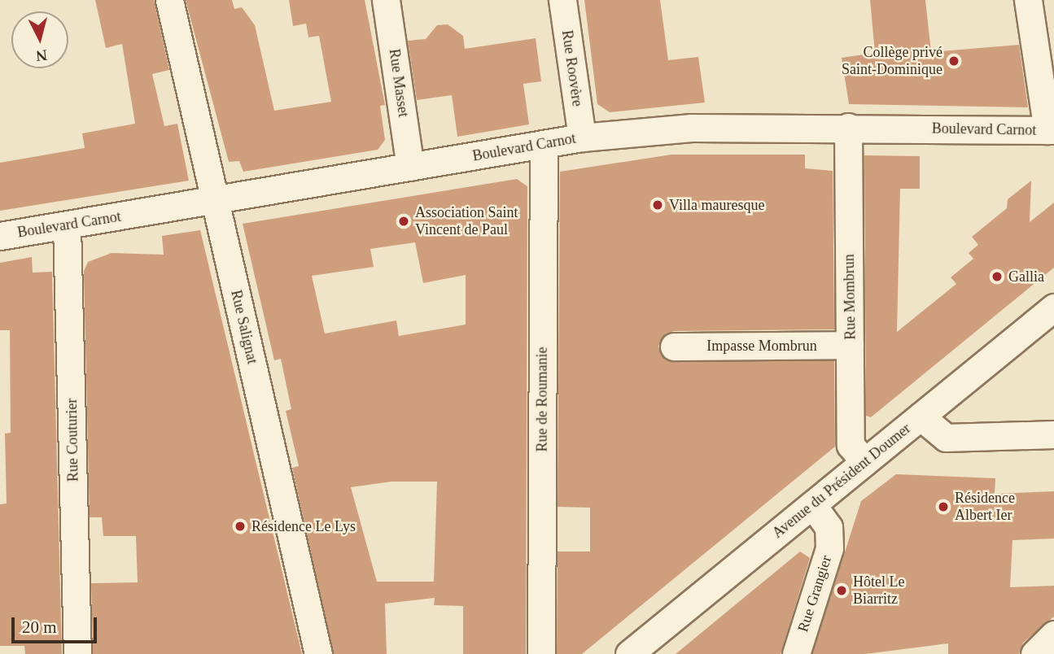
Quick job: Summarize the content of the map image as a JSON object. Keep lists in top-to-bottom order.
{
  "streets": {
    "street": [
      "Rue Roovère",
      "Rue Masset",
      "Boulevard Carnot",
      "Rue Mombrun",
      "Rue Salignat",
      "Impasse Mombrun",
      "Rue de Roumanie",
      "Rue Couturier",
      "Avenue du Président Doumer",
      "Rue Grangier"
    ]
  },
  "crossings": [
    ["Rue Roovère", "Boulevard Carnot"],
    ["Rue Masset", "Boulevard Carnot"],
    ["Boulevard Carnot", "Rue Mombrun"],
    ["Boulevard Carnot", "Rue Salignat"],
    ["Boulevard Carnot", "Rue de Roumanie"],
    ["Boulevard Carnot", "Rue Couturier"],
    ["Rue Mombrun", "Impasse Mombrun"],
    ["Rue Mombrun", "Avenue du Président Doumer"],
    ["Avenue du Président Doumer", "Rue Grangier"]
  ],
  "places": [
    "Collège privé Saint-Dominique",
    "Villa mauresque",
    "Association Saint Vincent de Paul",
    "Gallia",
    "Résidence Albert Ier",
    "Résidence Le Lys",
    "Hôtel Le Biarritz"
  ],
  "scale_bar": "20 m",
  "north": "bottom"
}
